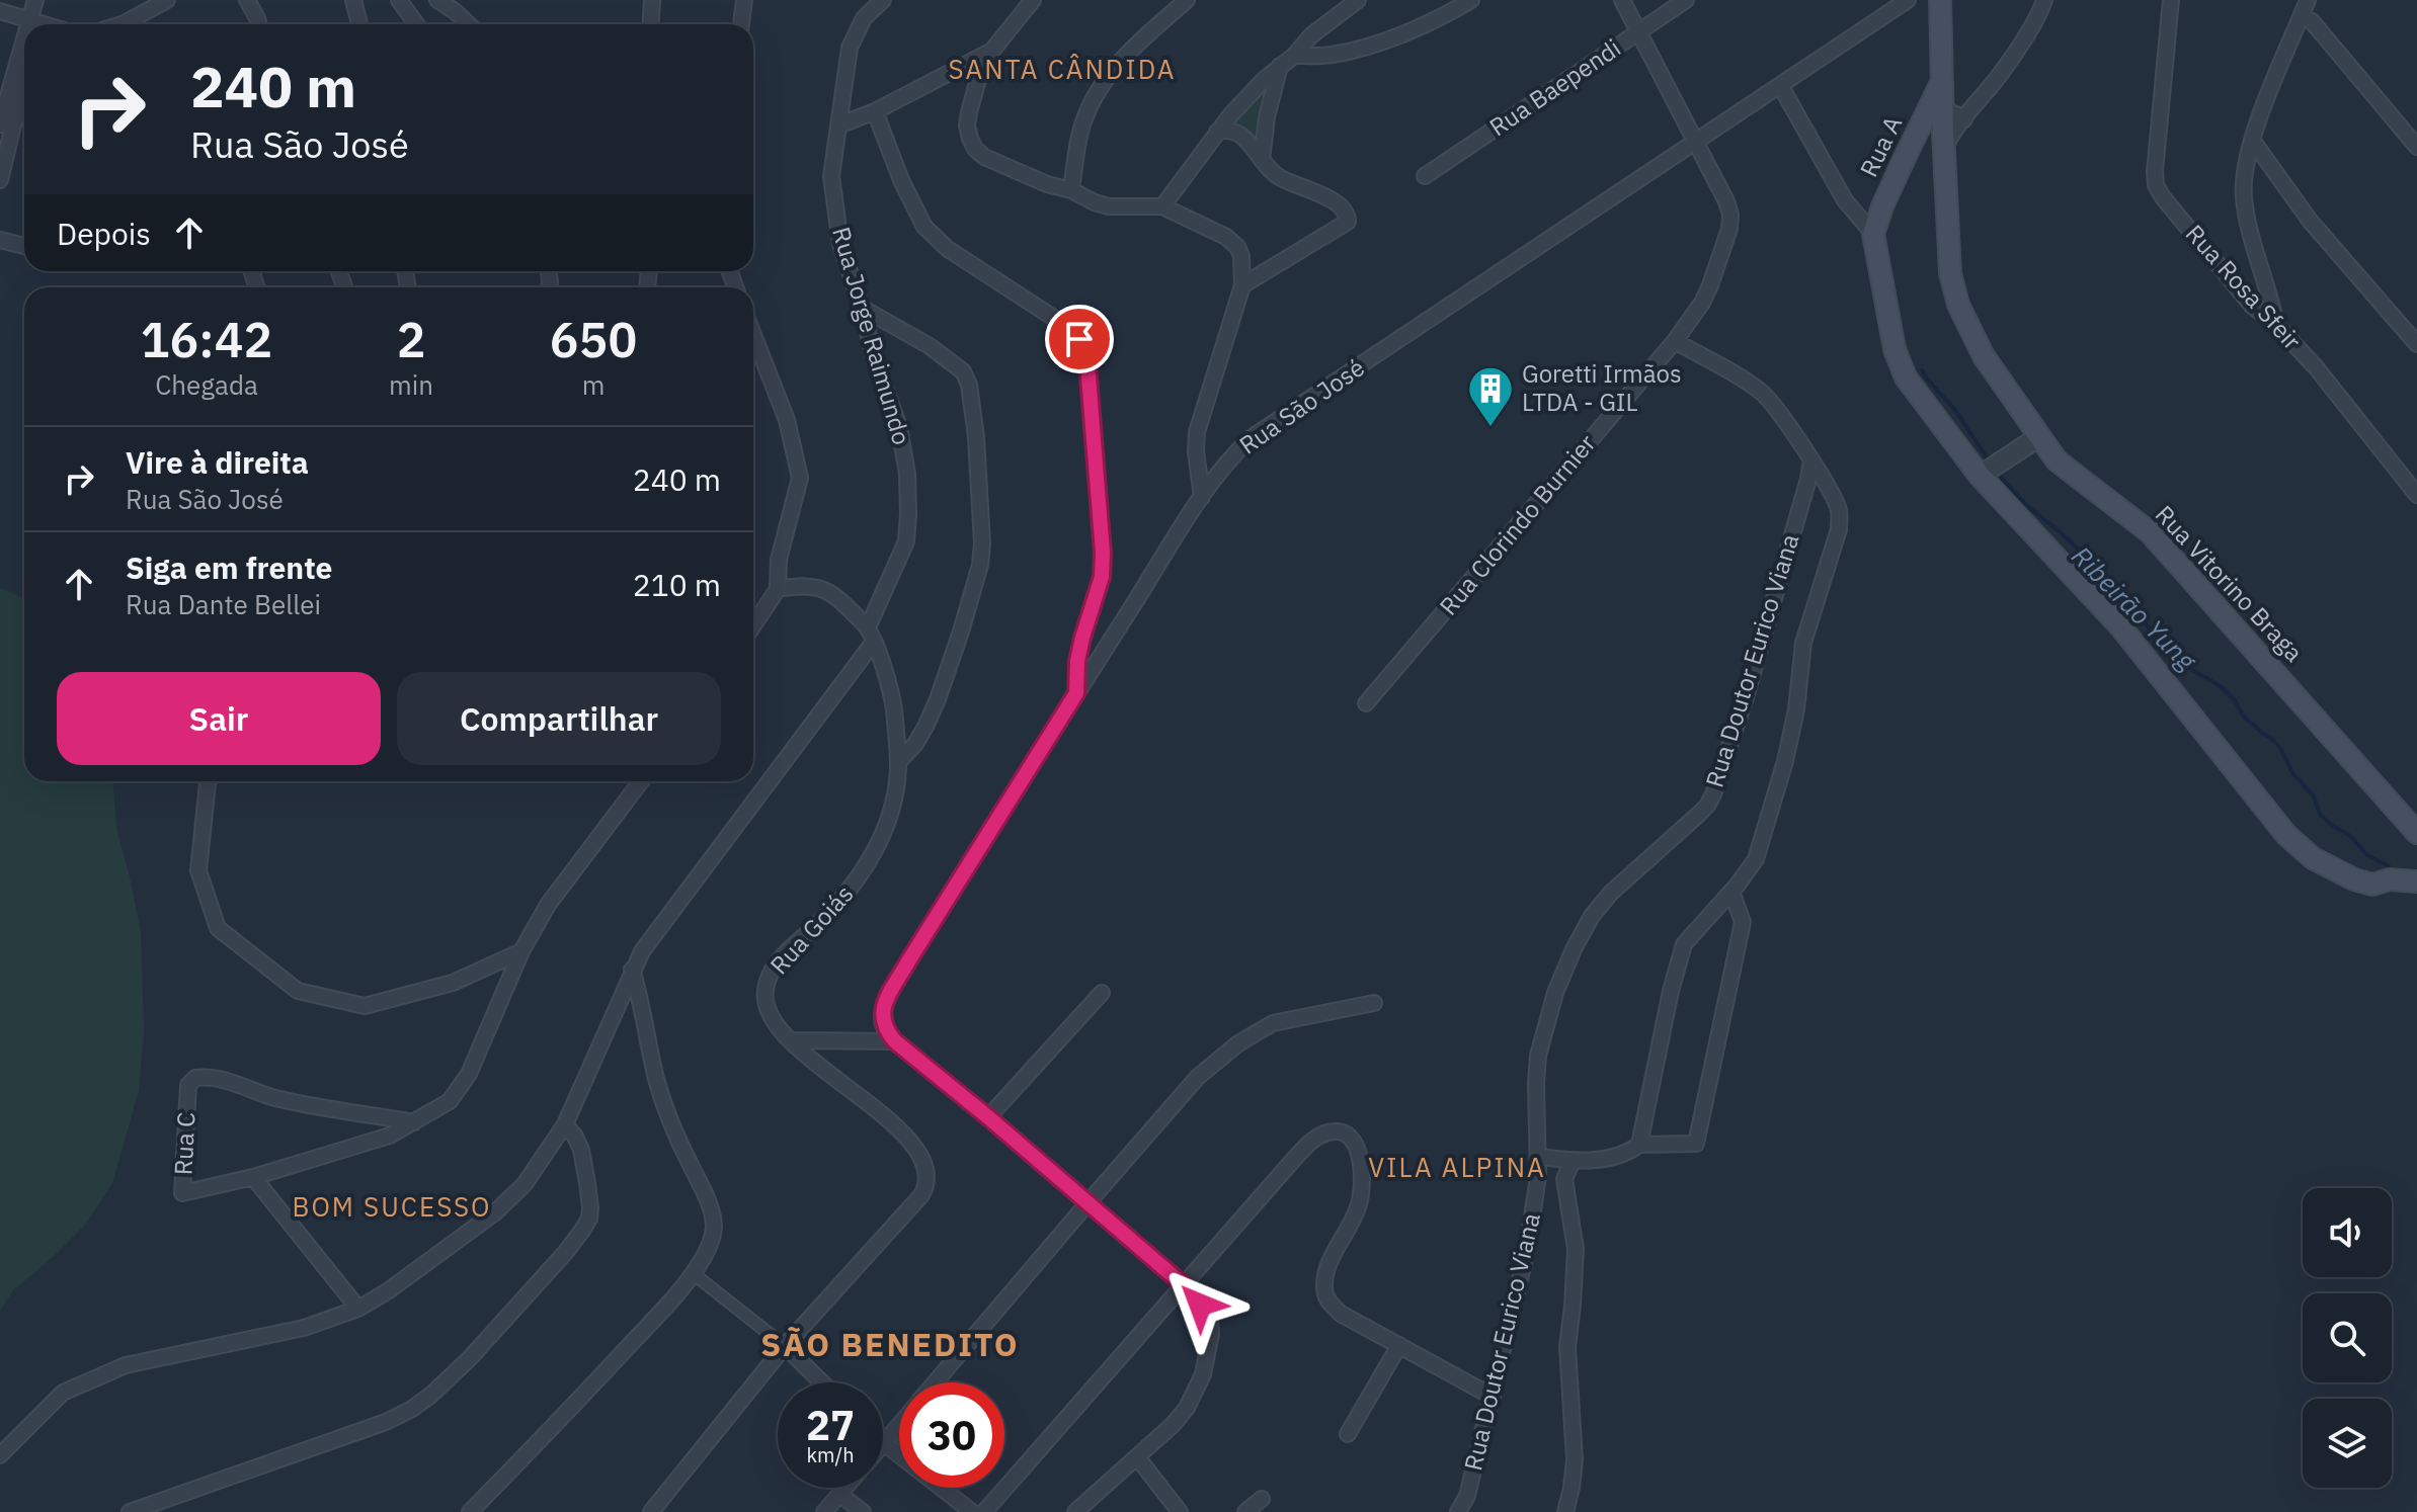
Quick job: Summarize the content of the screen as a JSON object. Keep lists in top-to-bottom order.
{
  "streets": {
    "main road": ["Rua A", "Rua Vitorino Braga"],
    "street": [
      "Rua Baependi",
      "Rua Rosa Sfeir",
      "Rua Jorge Raimundo",
      "Rua São José",
      "Rua Clorindo Burnier",
      "Rua Doutor Eurico Viana",
      "Rua Goiás",
      "Rua C"
    ]
  },
  "crossings": [
    ["Rua Baependi", "Rua Clorindo Burnier"],
    ["Rua A", "Rua Vitorino Braga"],
    ["Rua Jorge Raimundo", "Rua Goiás"],
    ["Rua São José", "Rua Clorindo Burnier"]
  ],
  "districts": [
    "SANTA CÂNDIDA",
    "VILA ALPINA",
    "BOM SUCESSO",
    "SÃO BENEDITO"
  ],
  "water": ["Ribeirão Yung"],
  "places": {
    "building": ["Goretti Irmãos LTDA - GIL"]
  },
  "page": {
    "turn": ["240 m", "Rua São José"],
    "then": "Depois",
    "eta": [
      "16:42",
      "Chegada",
      "2",
      "min",
      "650",
      "m"
    ],
    "list": [
      {
        "name": "Vire à direita",
        "note": "Rua São José",
        "value": "240 m"
      },
      {
        "name": "Siga em frente",
        "note": "Rua Dante Bellei",
        "value": "210 m"
      }
    ],
    "buttons": ["Sair", "Compartilhar"],
    "speed": "27 km/h",
    "limit": "30"
  }
}
